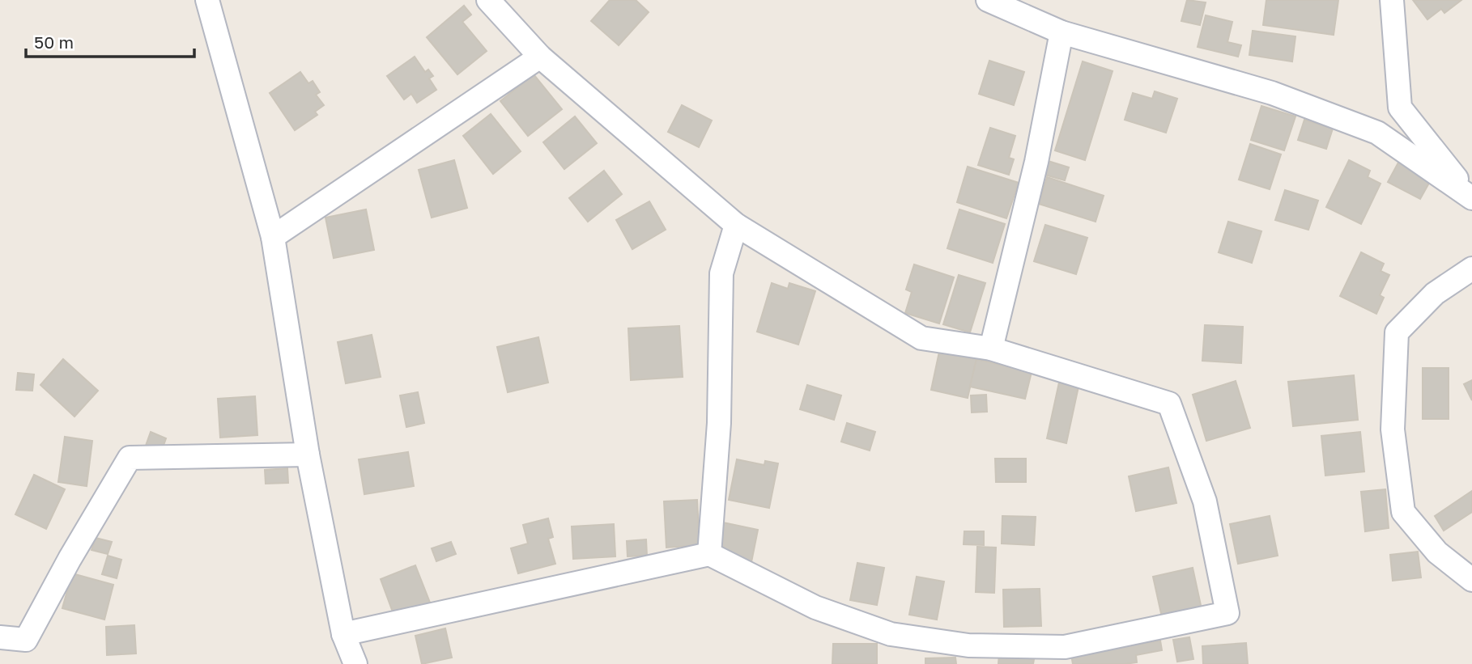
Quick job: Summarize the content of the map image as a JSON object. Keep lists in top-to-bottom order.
{
  "scale_bar": "50 m"
}
